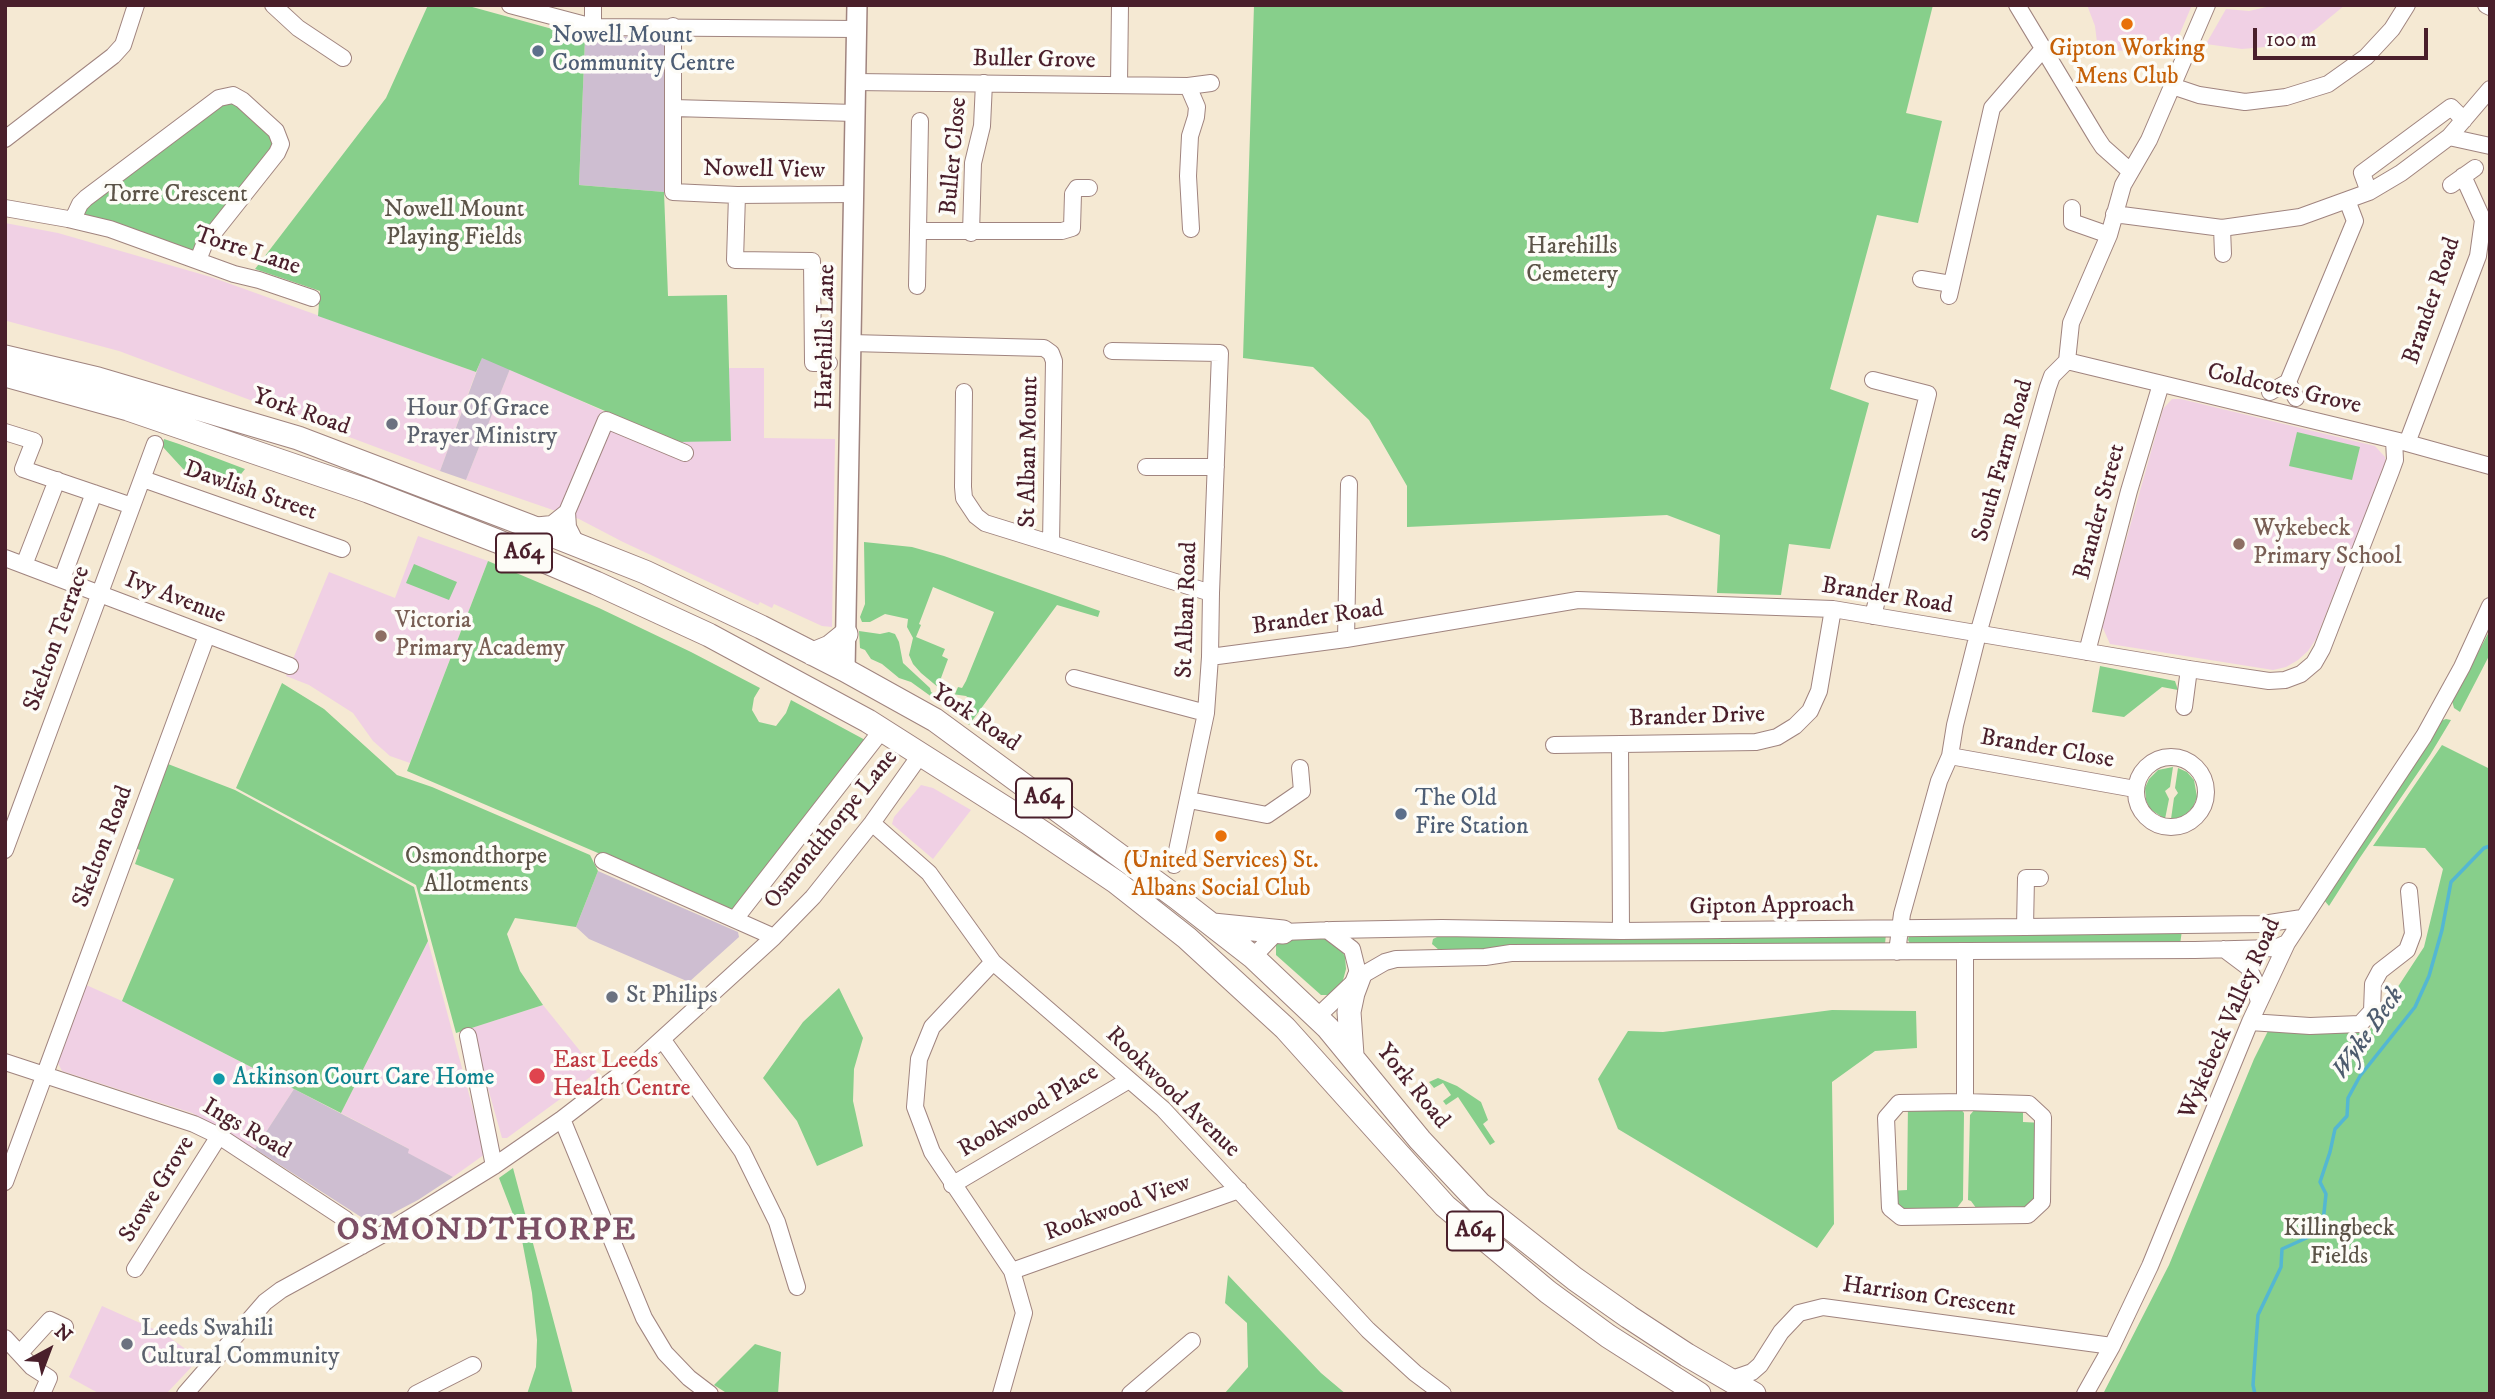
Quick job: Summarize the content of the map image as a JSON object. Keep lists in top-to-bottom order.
{
  "streets": {
    "highway": ["York Road", "A64"],
    "main road": ["Harehills Lane"],
    "street": [
      "Buller Grove",
      "Buller Close",
      "Nowell View",
      "Torre Lane",
      "Brander Road",
      "Coldcotes Grove",
      "St Alban Mount",
      "South Farm Road",
      "Dawlish Street",
      "Brander Street",
      "Ivy Avenue",
      "St Alban Road",
      "Skelton Terrace",
      "Brander Drive",
      "Brander Close",
      "Osmondthorpe Lane",
      "Skelton Road",
      "Gipton Approach",
      "Wykebeck Valley Road",
      "Rookwood Avenue",
      "Rookwood Place",
      "Ings Road",
      "Stowe Grove",
      "Rookwood View",
      "Harrison Crescent"
    ]
  },
  "crossings": [
    ["Buller Grove", "Buller Close"],
    ["Buller Grove", "Harehills Lane"],
    ["Nowell View", "Harehills Lane"],
    ["Brander Road", "Coldcotes Grove"],
    ["Brander Road", "South Farm Road"],
    ["Brander Road", "Brander Street"],
    ["Brander Road", "St Alban Road"],
    ["Brander Road", "Brander Drive"],
    ["Harehills Lane", "York Road"],
    ["Harehills Lane", "St Alban Mount"],
    ["Coldcotes Grove", "South Farm Road"],
    ["Coldcotes Grove", "Brander Street"],
    ["York Road", "St Alban Road"],
    ["York Road", "Gipton Approach"],
    ["York Road", "Harrison Crescent"],
    ["South Farm Road", "Brander Close"],
    ["South Farm Road", "Gipton Approach"],
    ["Dawlish Street", "Skelton Terrace"],
    ["A64", "Osmondthorpe Lane"],
    ["Ivy Avenue", "Skelton Terrace"],
    ["Ivy Avenue", "Skelton Road"],
    ["Osmondthorpe Lane", "Rookwood Avenue"],
    ["Osmondthorpe Lane", "Ings Road"],
    ["Skelton Road", "Ings Road"],
    ["Gipton Approach", "Wykebeck Valley Road"],
    ["Wykebeck Valley Road", "Harrison Crescent"],
    ["Rookwood Avenue", "Rookwood Place"],
    ["Rookwood Avenue", "Rookwood View"],
    ["Ings Road", "Stowe Grove"]
  ],
  "districts": ["OSMONDTHORPE"],
  "water": ["Wyke Beck"],
  "parks": [
    "Torre Crescent",
    "Nowell Mount Playing Fields",
    "Harehills Cemetery",
    "Osmondthorpe Allotments",
    "Killingbeck Fields"
  ],
  "places": [
    "Gipton Working Mens Club",
    "Nowell Mount Community Centre",
    "Hour Of Grace Prayer Ministry",
    "Wykebeck Primary School",
    "Victoria Primary Academy",
    "The Old Fire Station",
    "(United Services) St. Albans Social Club",
    "St Philips",
    "East Leeds Health Centre",
    "Atkinson Court Care Home",
    "Leeds Swahili Cultural Community"
  ],
  "scale_bar": "100 m",
  "north": "top right"
}
